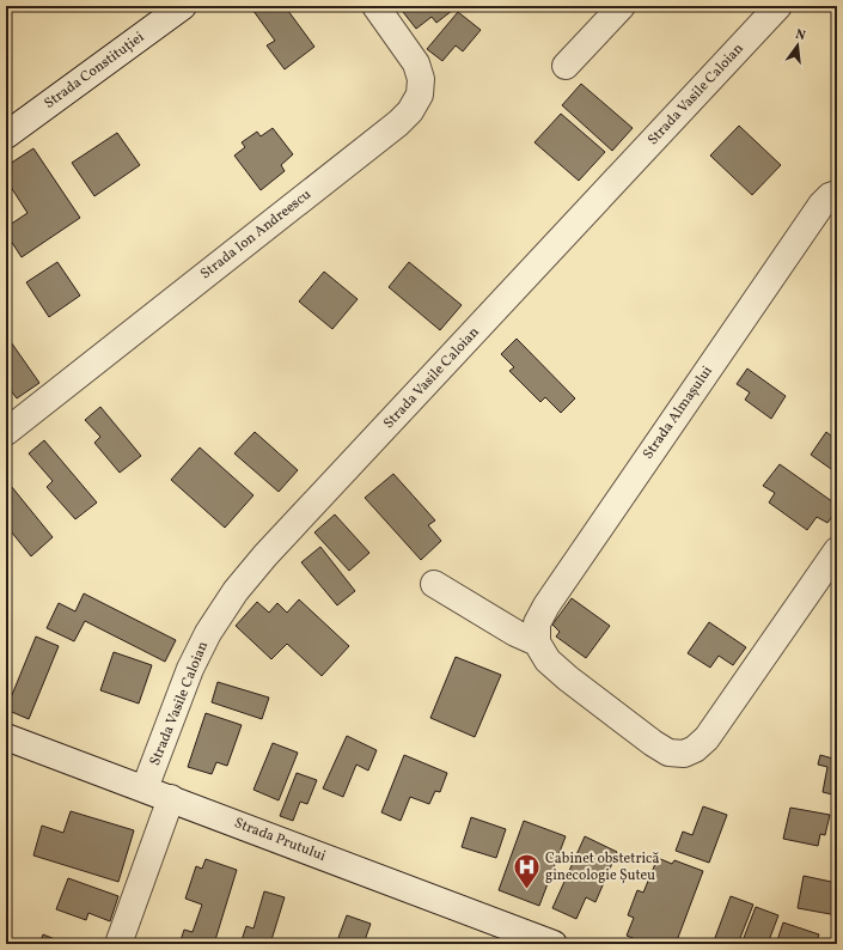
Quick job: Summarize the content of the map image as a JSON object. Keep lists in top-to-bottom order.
{
  "streets": {
    "street": [
      "Strada Constituției",
      "Strada Vasile Caloian",
      "Strada Ion Andreescu",
      "Strada Almașului",
      "Strada Prutului"
    ]
  },
  "crossings": [
    ["Strada Vasile Caloian", "Strada Prutului"]
  ],
  "places": {
    "hospital": ["Cabinet obstetrică ginecologie Șuteu"]
  },
  "north": "top"
}
